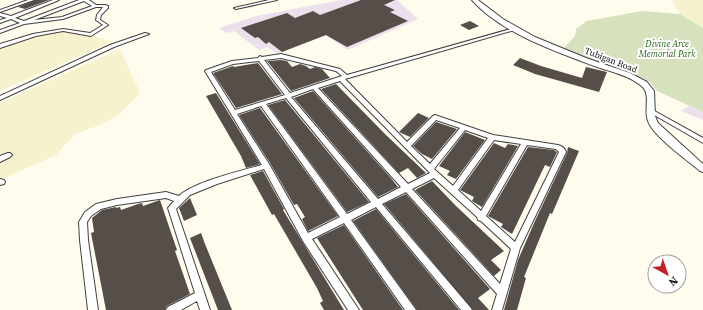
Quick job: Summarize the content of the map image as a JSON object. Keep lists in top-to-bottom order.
{
  "streets": {
    "street": ["Tubigan Road"]
  },
  "parks": ["Divine Arce Memorial Park"],
  "north": "bottom right"
}
